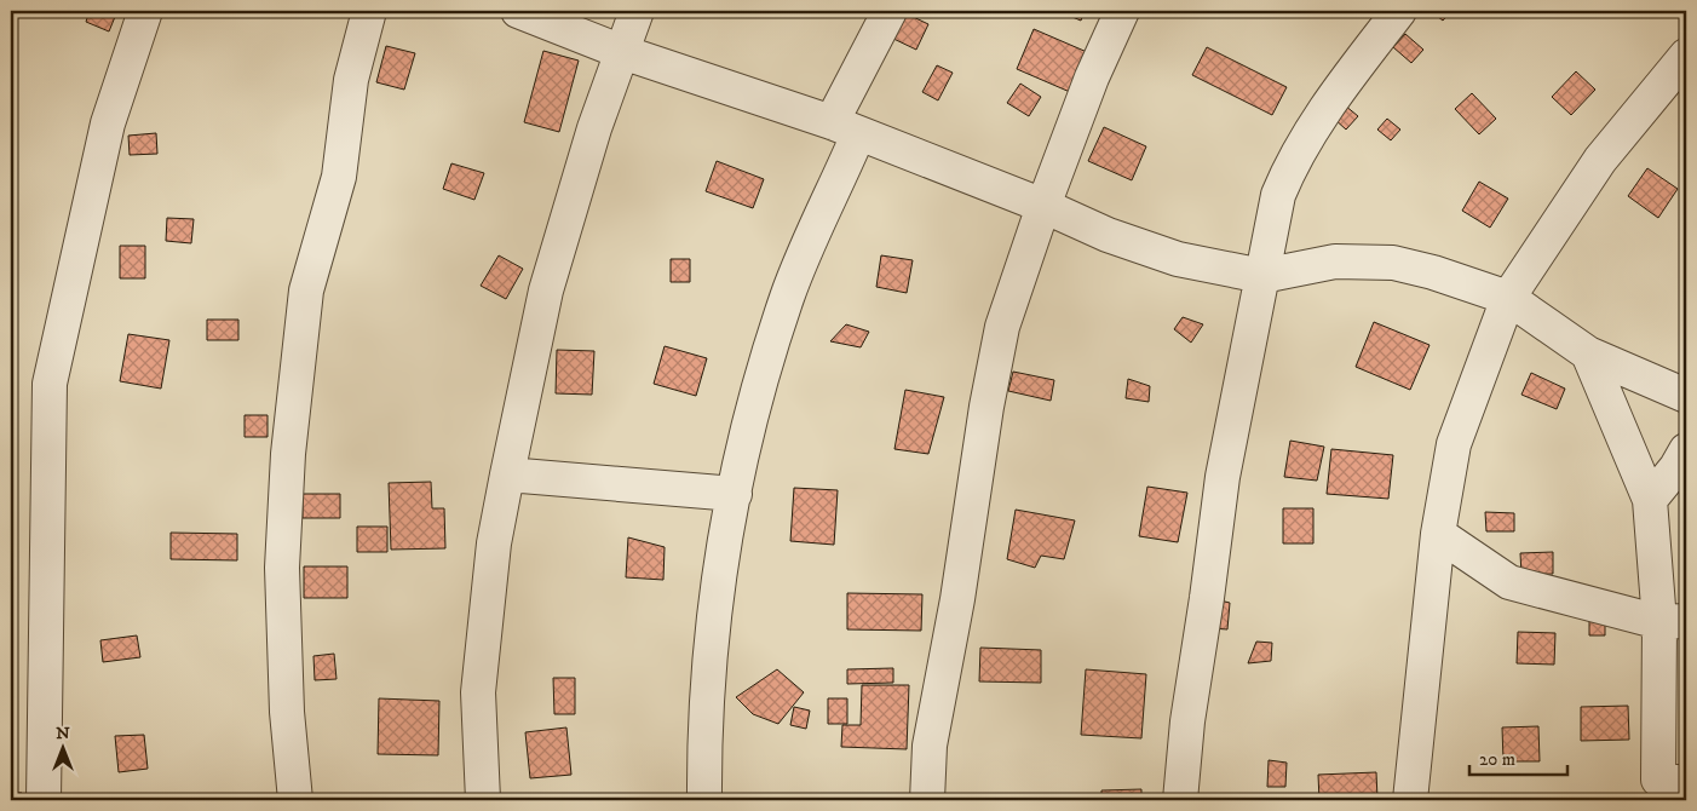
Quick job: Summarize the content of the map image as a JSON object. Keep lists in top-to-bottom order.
{
  "scale_bar": "20 m",
  "north": "top"
}
